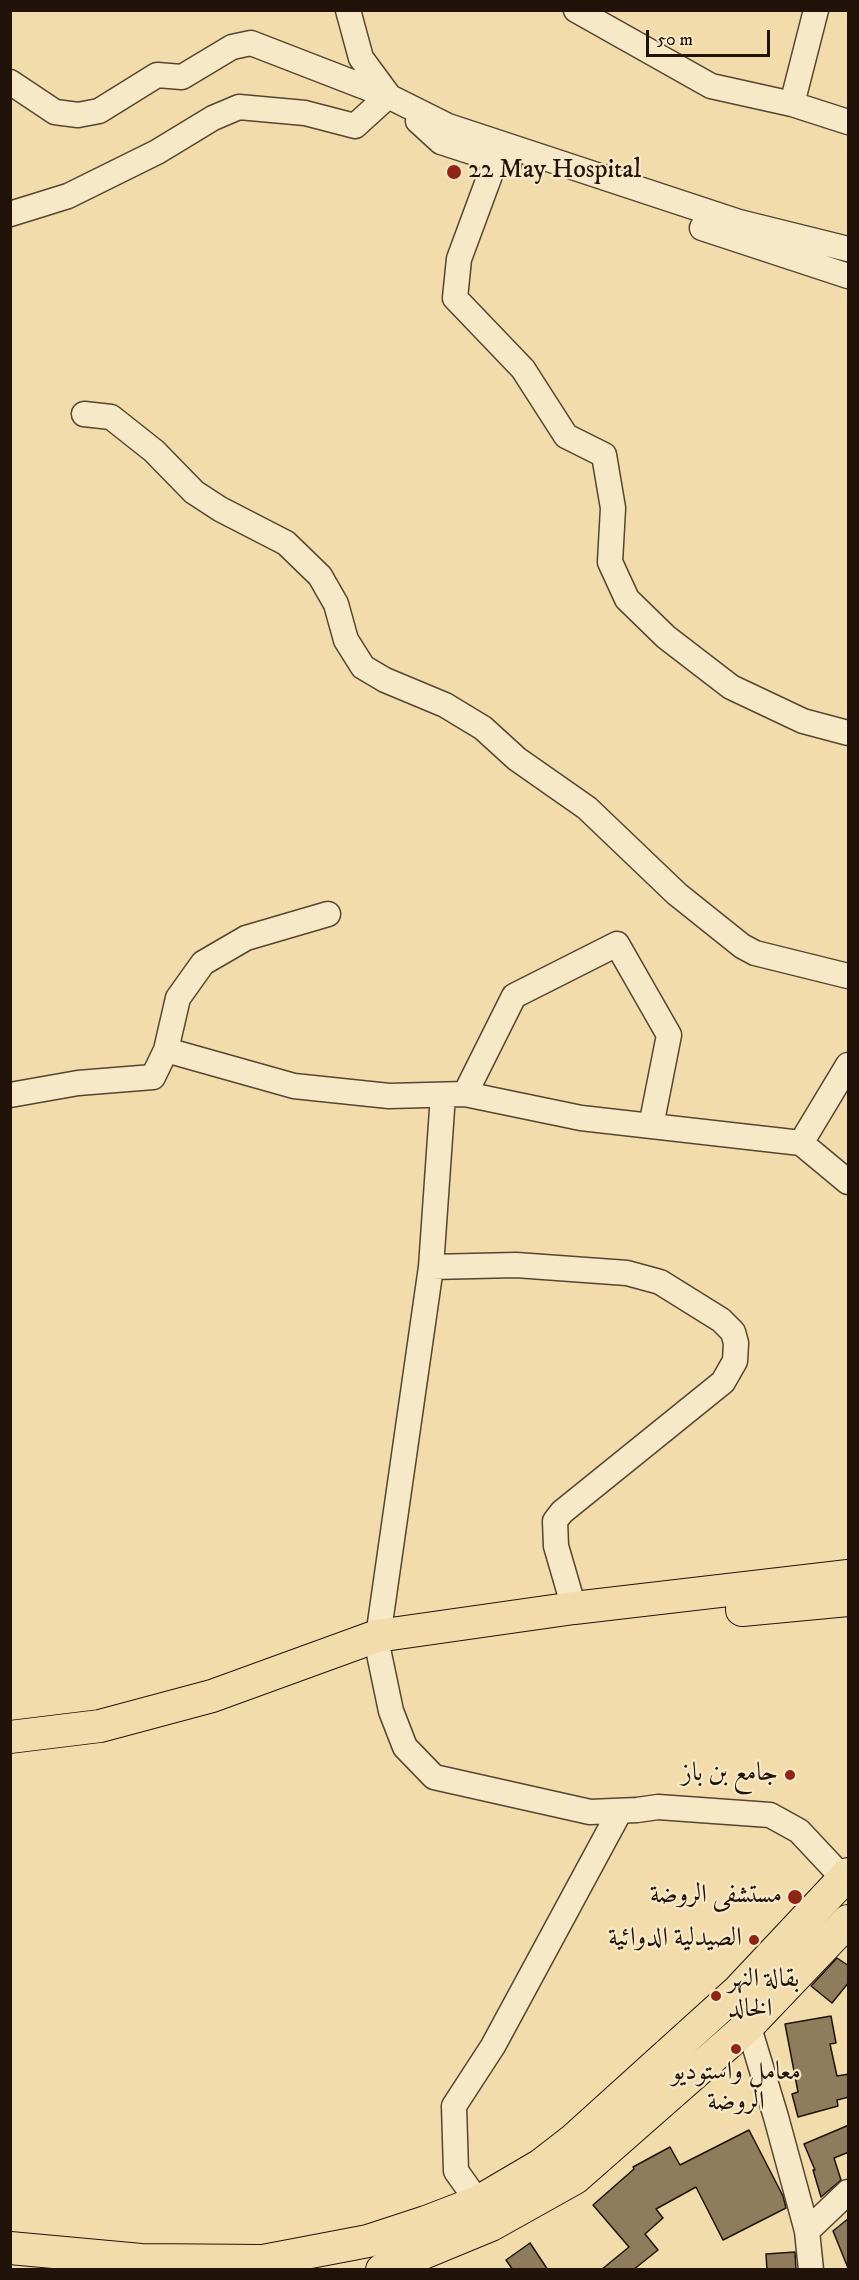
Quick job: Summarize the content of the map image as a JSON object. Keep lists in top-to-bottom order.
{
  "places": [
    "22 May Hospital",
    "جامع بن باز",
    "مستشفى الروضة",
    "الصيدلية الدوائية",
    "بقالة النهر الخالد",
    "معامل واستوديو الروضة"
  ],
  "scale_bar": "50 m"
}
